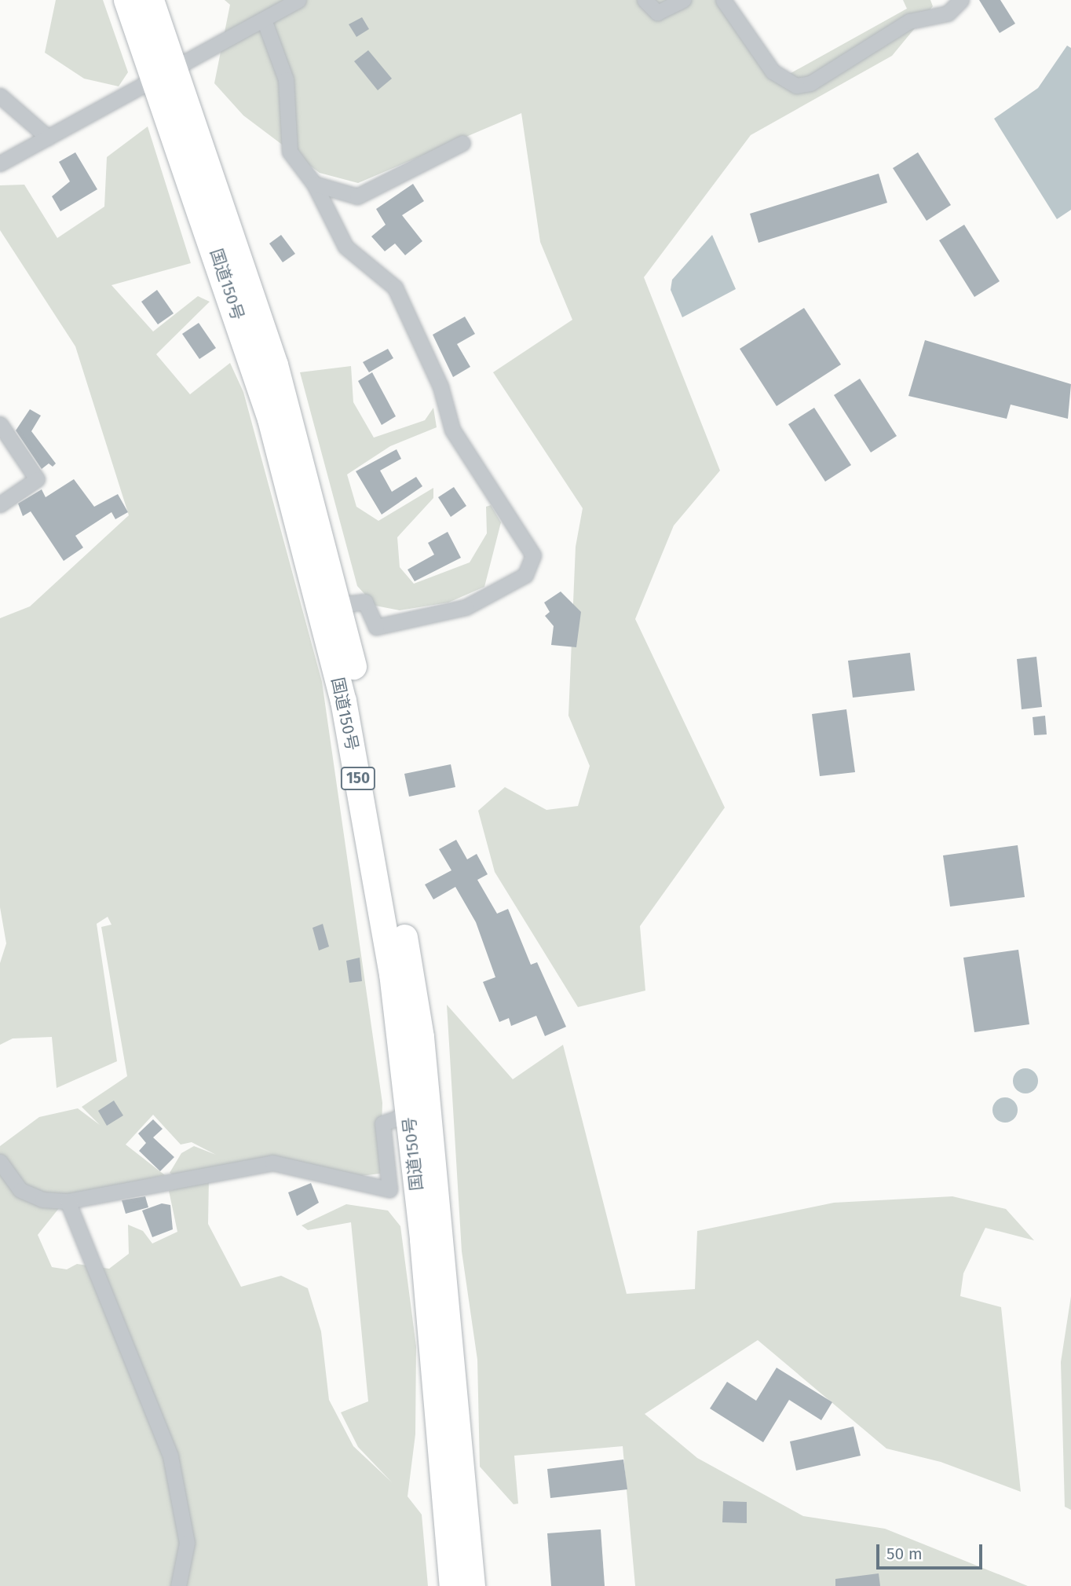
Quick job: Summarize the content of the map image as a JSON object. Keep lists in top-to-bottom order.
{
  "streets": {
    "highway": ["国道150号", "150"]
  },
  "scale_bar": "50 m"
}
